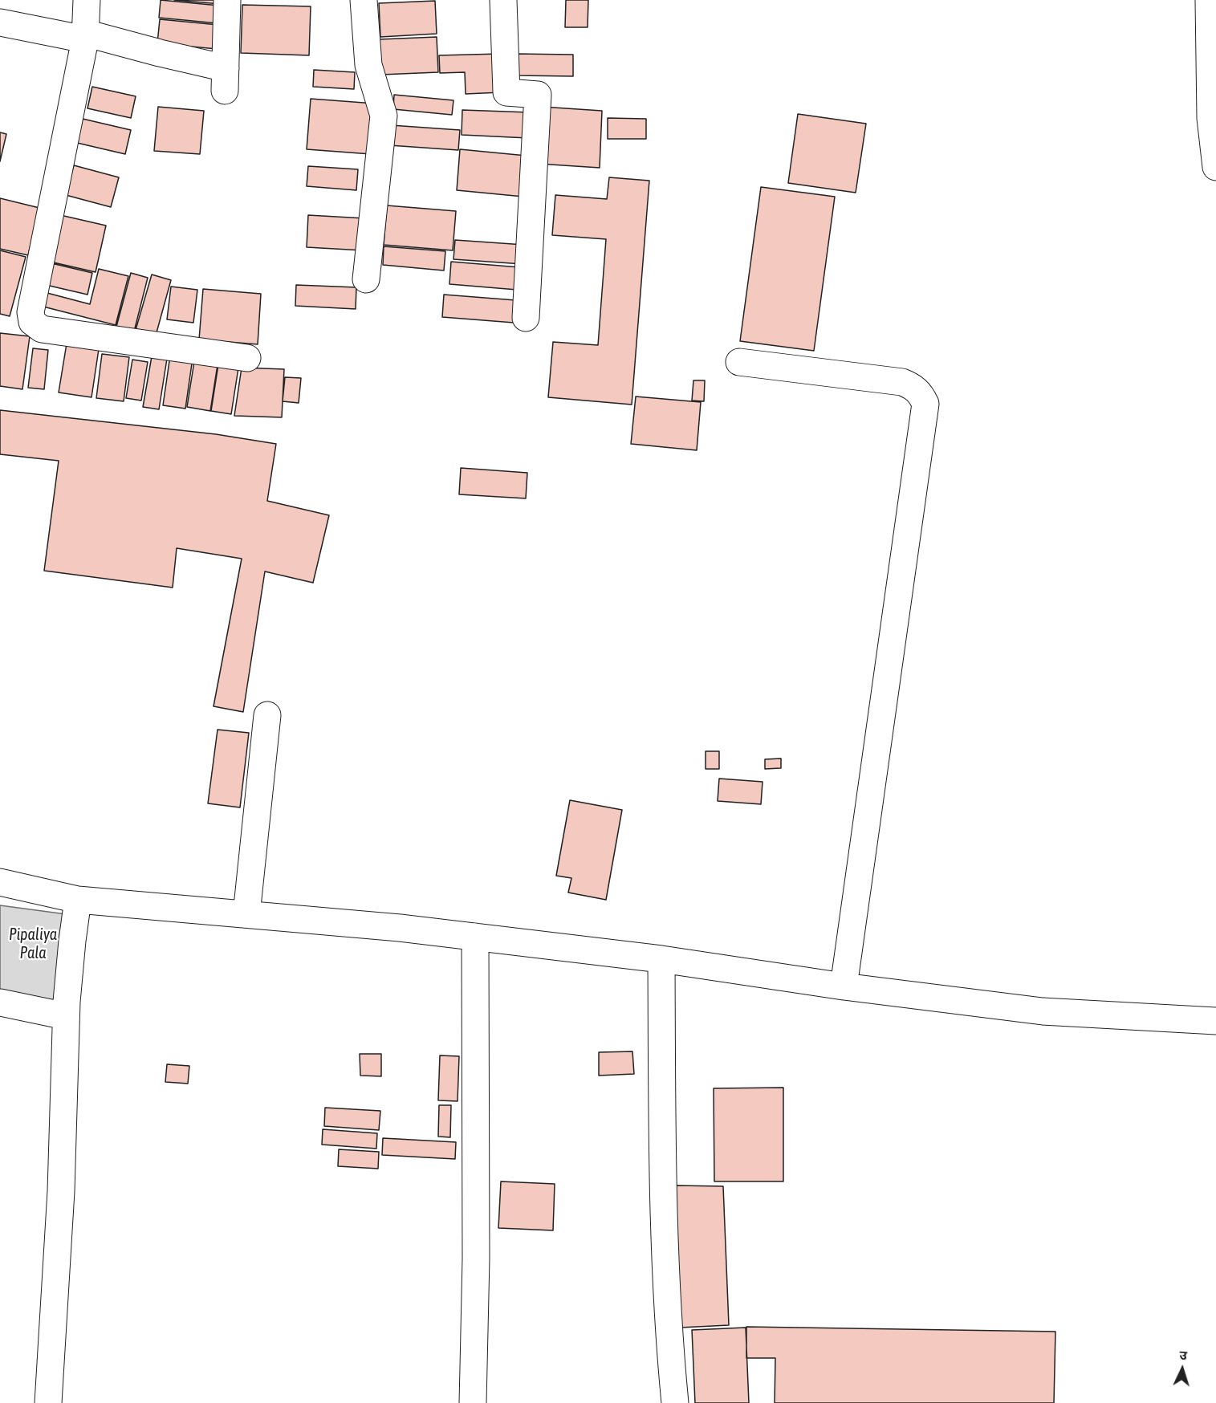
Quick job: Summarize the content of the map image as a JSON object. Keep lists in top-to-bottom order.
{
  "water": ["Pipaliya Pala"],
  "north": "top"
}
